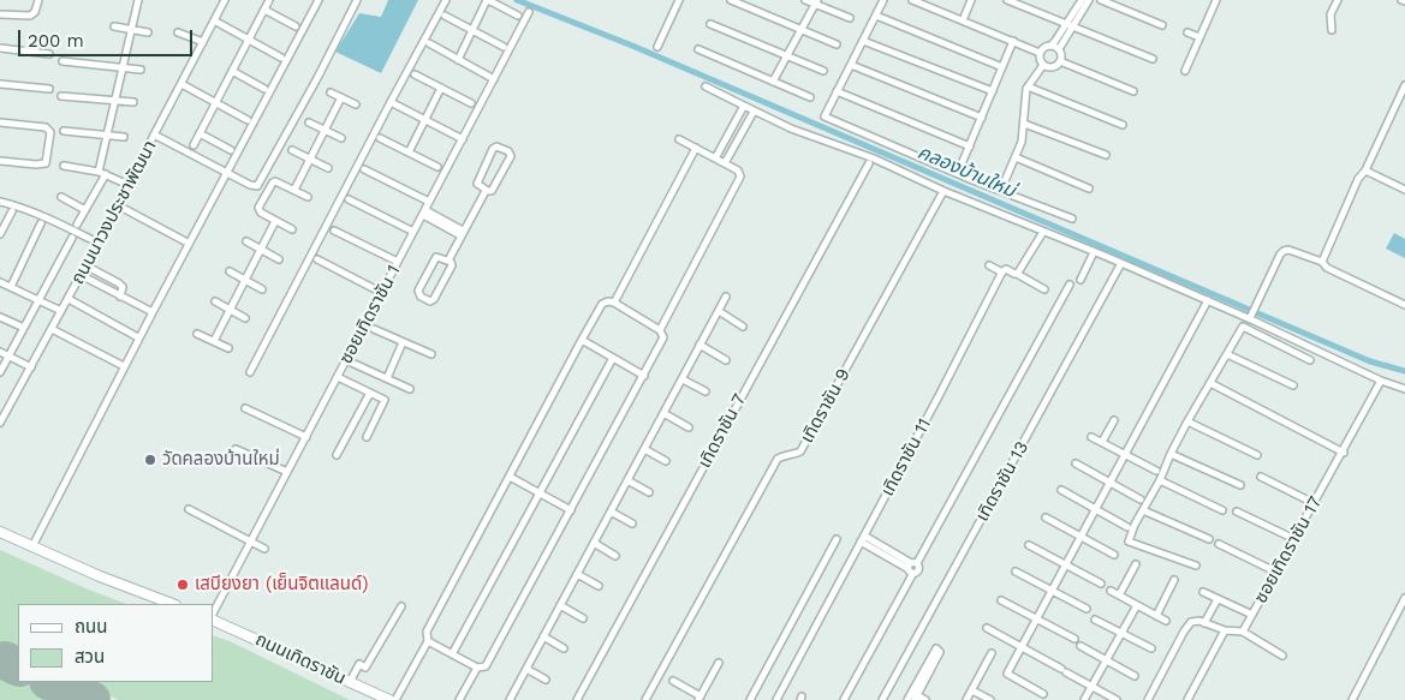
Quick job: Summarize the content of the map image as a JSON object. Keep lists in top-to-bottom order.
{
  "streets": {
    "street": [
      "ถนนนาวงประชาพัฒนา",
      "ซอยเทิดราชัน 1",
      "เทิดราชัน 9",
      "เทิดราชัน 7",
      "เทิดราชัน 11",
      "เทิดราชัน 13",
      "ซอยเทิดราชัน 17",
      "ถนนเทิดราชัน"
    ]
  },
  "water": ["คลองบ้านใหม่"],
  "places": ["วัดคลองบ้านใหม่", "เสบียงยา (เย็นจิตแลนด์)"],
  "legend": ["ถนน", "สวน"],
  "scale_bar": "200 m"
}
